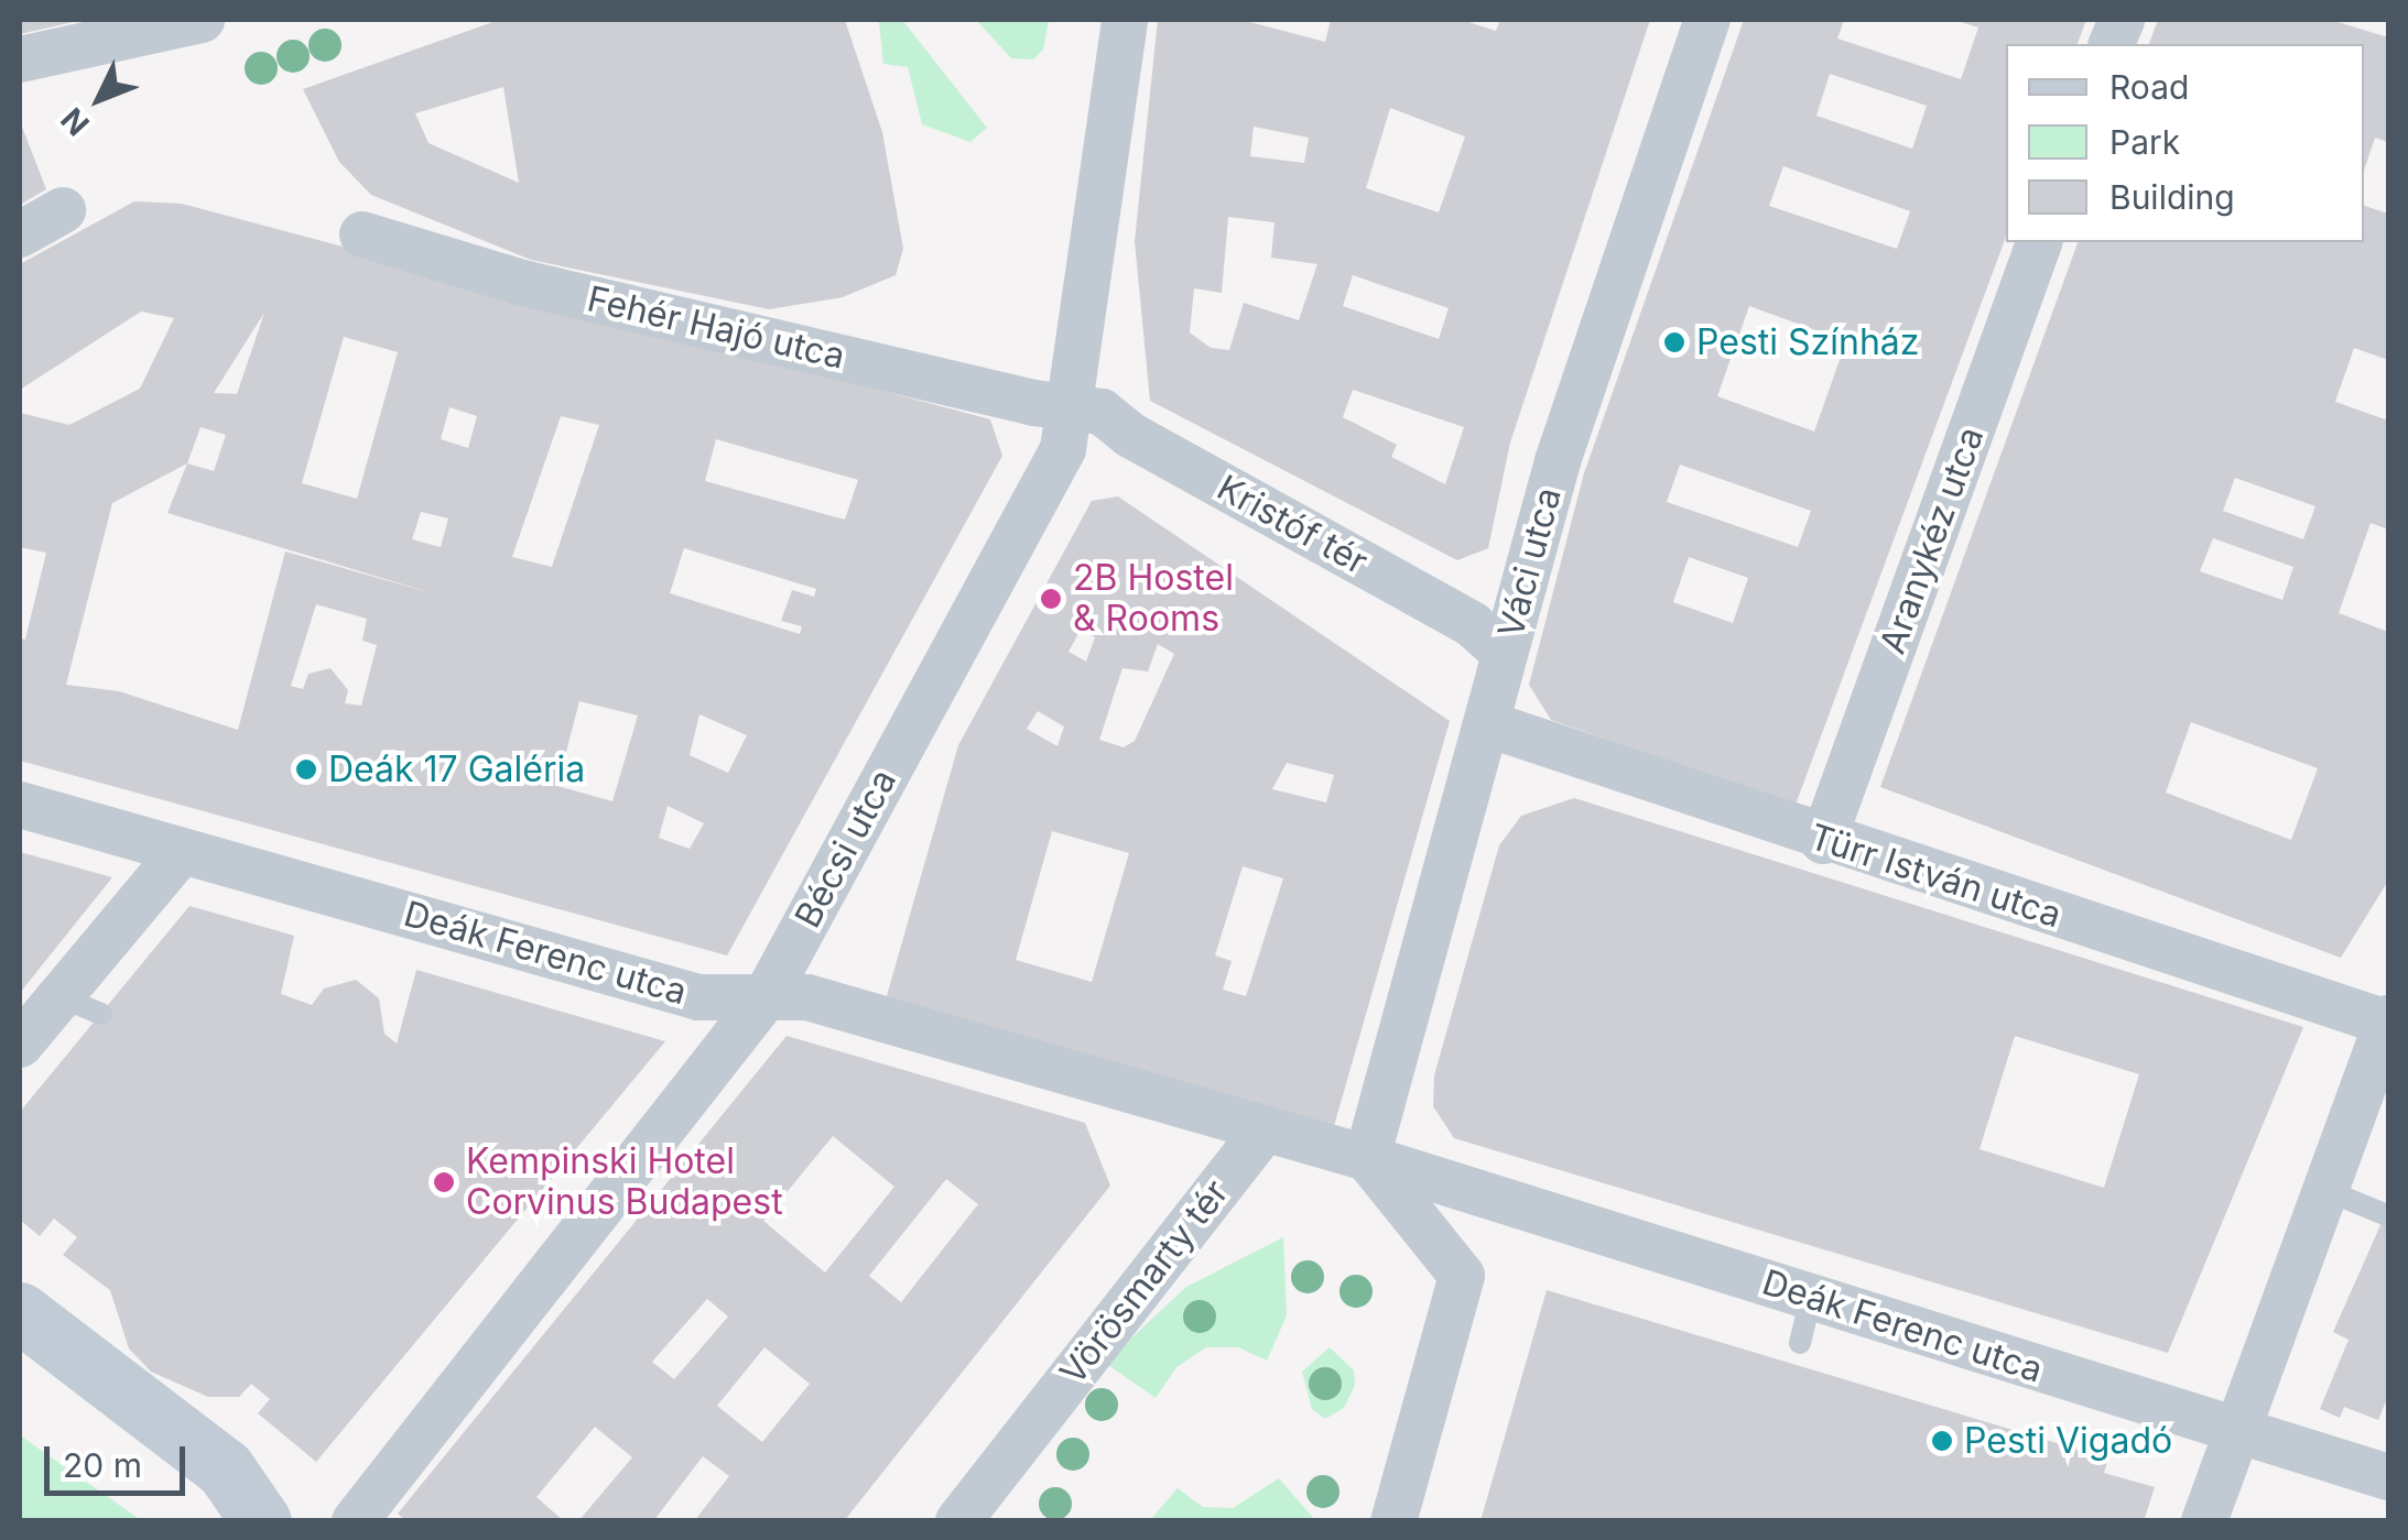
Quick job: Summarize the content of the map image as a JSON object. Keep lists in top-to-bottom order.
{
  "streets": {
    "street": [
      "Fehér Hajó utca",
      "Kristóf tér",
      "Aranykéz utca",
      "Váci utca",
      "Bécsi utca",
      "Türr István utca",
      "Deák Ferenc utca",
      "Vörösmarty tér"
    ]
  },
  "crossings": [
    ["Fehér Hajó utca", "Kristóf tér"],
    ["Fehér Hajó utca", "Bécsi utca"],
    ["Kristóf tér", "Váci utca"],
    ["Kristóf tér", "Bécsi utca"],
    ["Aranykéz utca", "Türr István utca"],
    ["Váci utca", "Türr István utca"],
    ["Váci utca", "Deák Ferenc utca"],
    ["Bécsi utca", "Deák Ferenc utca"],
    ["Deák Ferenc utca", "Vörösmarty tér"]
  ],
  "places": [
    "Pesti Színház",
    "2B Hostel & Rooms",
    "Deák 17 Galéria",
    "Kempinski Hotel Corvinus Budapest",
    "Pesti Vigadó"
  ],
  "legend": ["Road", "Park", "Building"],
  "scale_bar": "20 m",
  "north": "bottom left"
}
